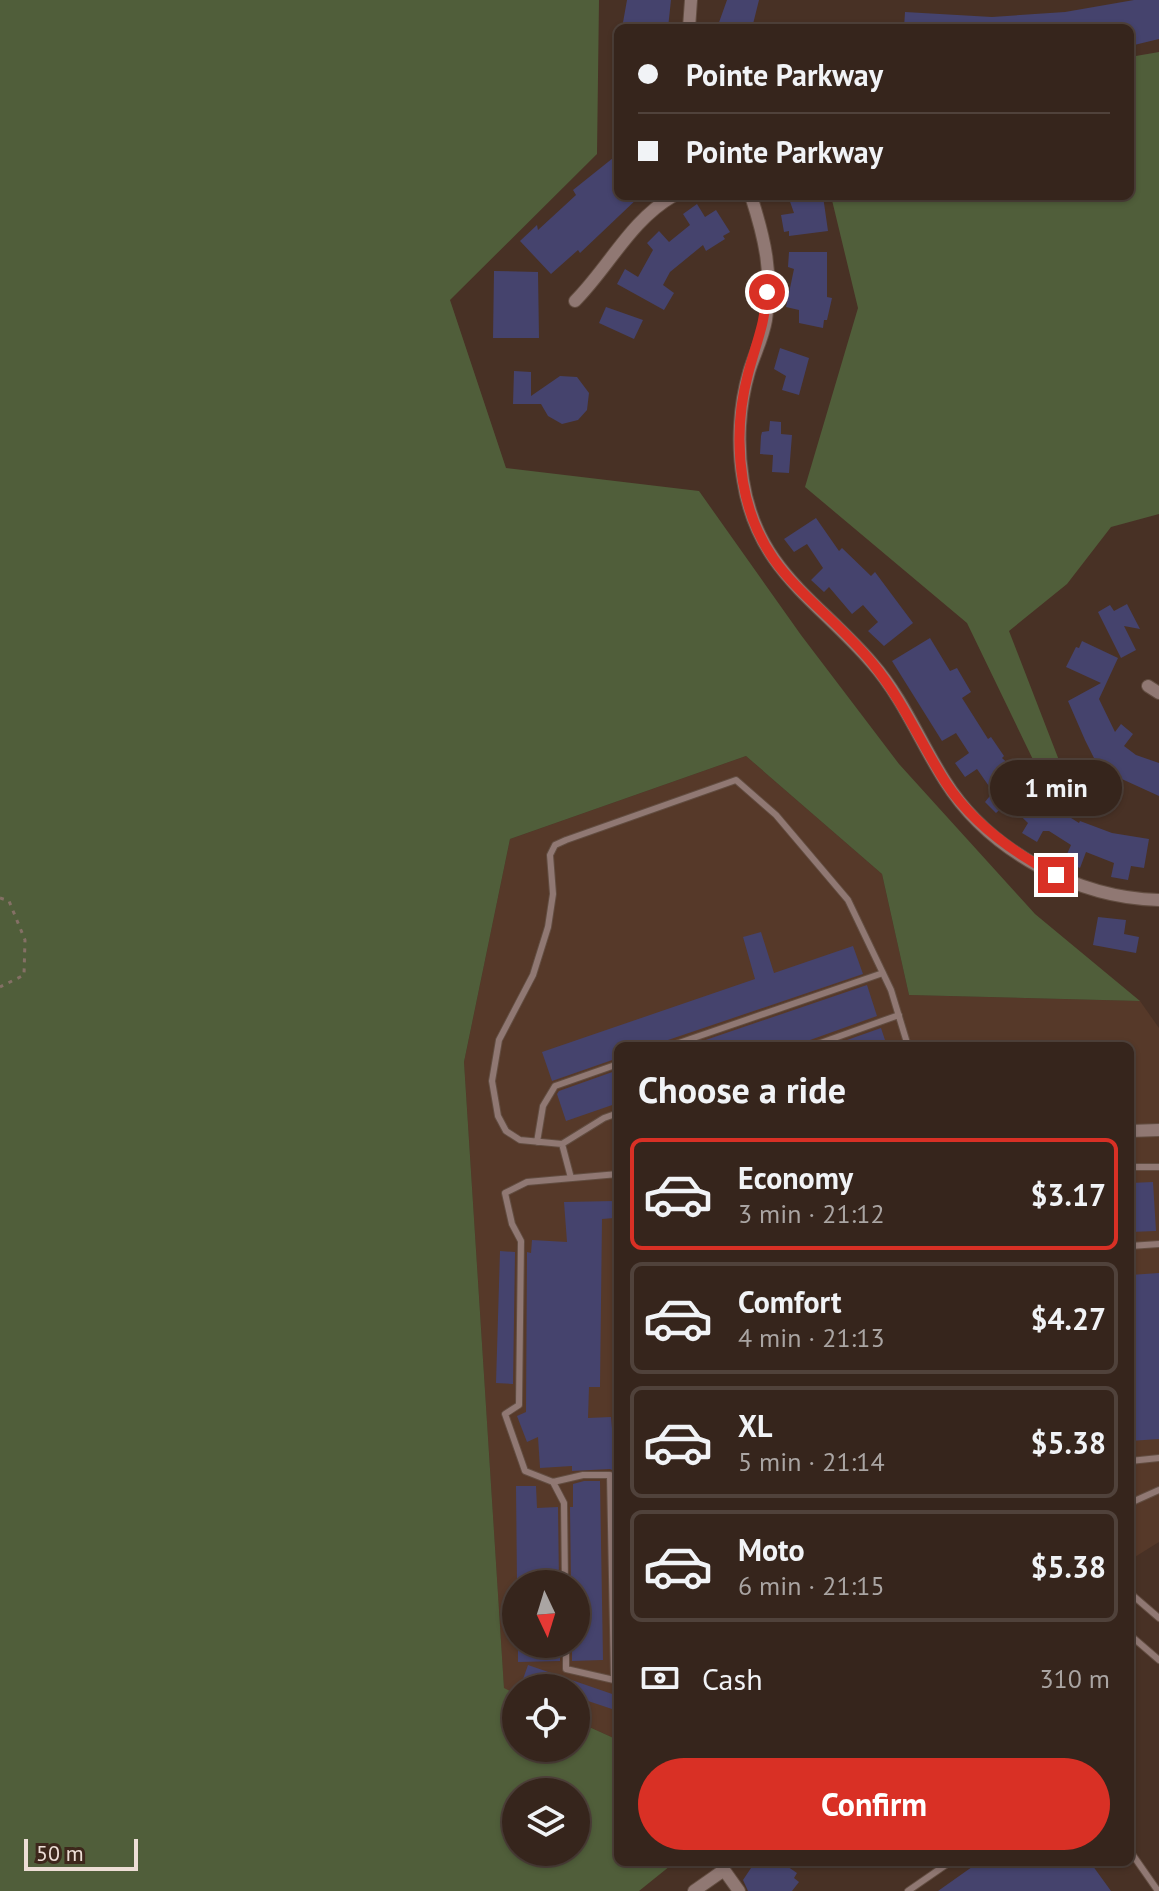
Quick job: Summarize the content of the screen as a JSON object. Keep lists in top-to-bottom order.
{
  "scale_bar": "50 m",
  "north": "bottom",
  "page": {
    "banner": ["Pointe Parkway", "Pointe Parkway"],
    "bubble": "1 min",
    "heading": "Choose a ride",
    "list": [
      {
        "name": "Economy",
        "note": "3 min · 21:12",
        "value": "$3.17"
      },
      {
        "name": "Comfort",
        "note": "4 min · 21:13",
        "value": "$4.27"
      },
      {
        "name": "XL",
        "note": "5 min · 21:14",
        "value": "$5.38"
      },
      {
        "name": "Moto",
        "note": "6 min · 21:15",
        "value": "$5.38"
      }
    ],
    "pay": ["Cash", "310 m"],
    "buttons": "Confirm",
    "scale": "50 m"
  }
}
